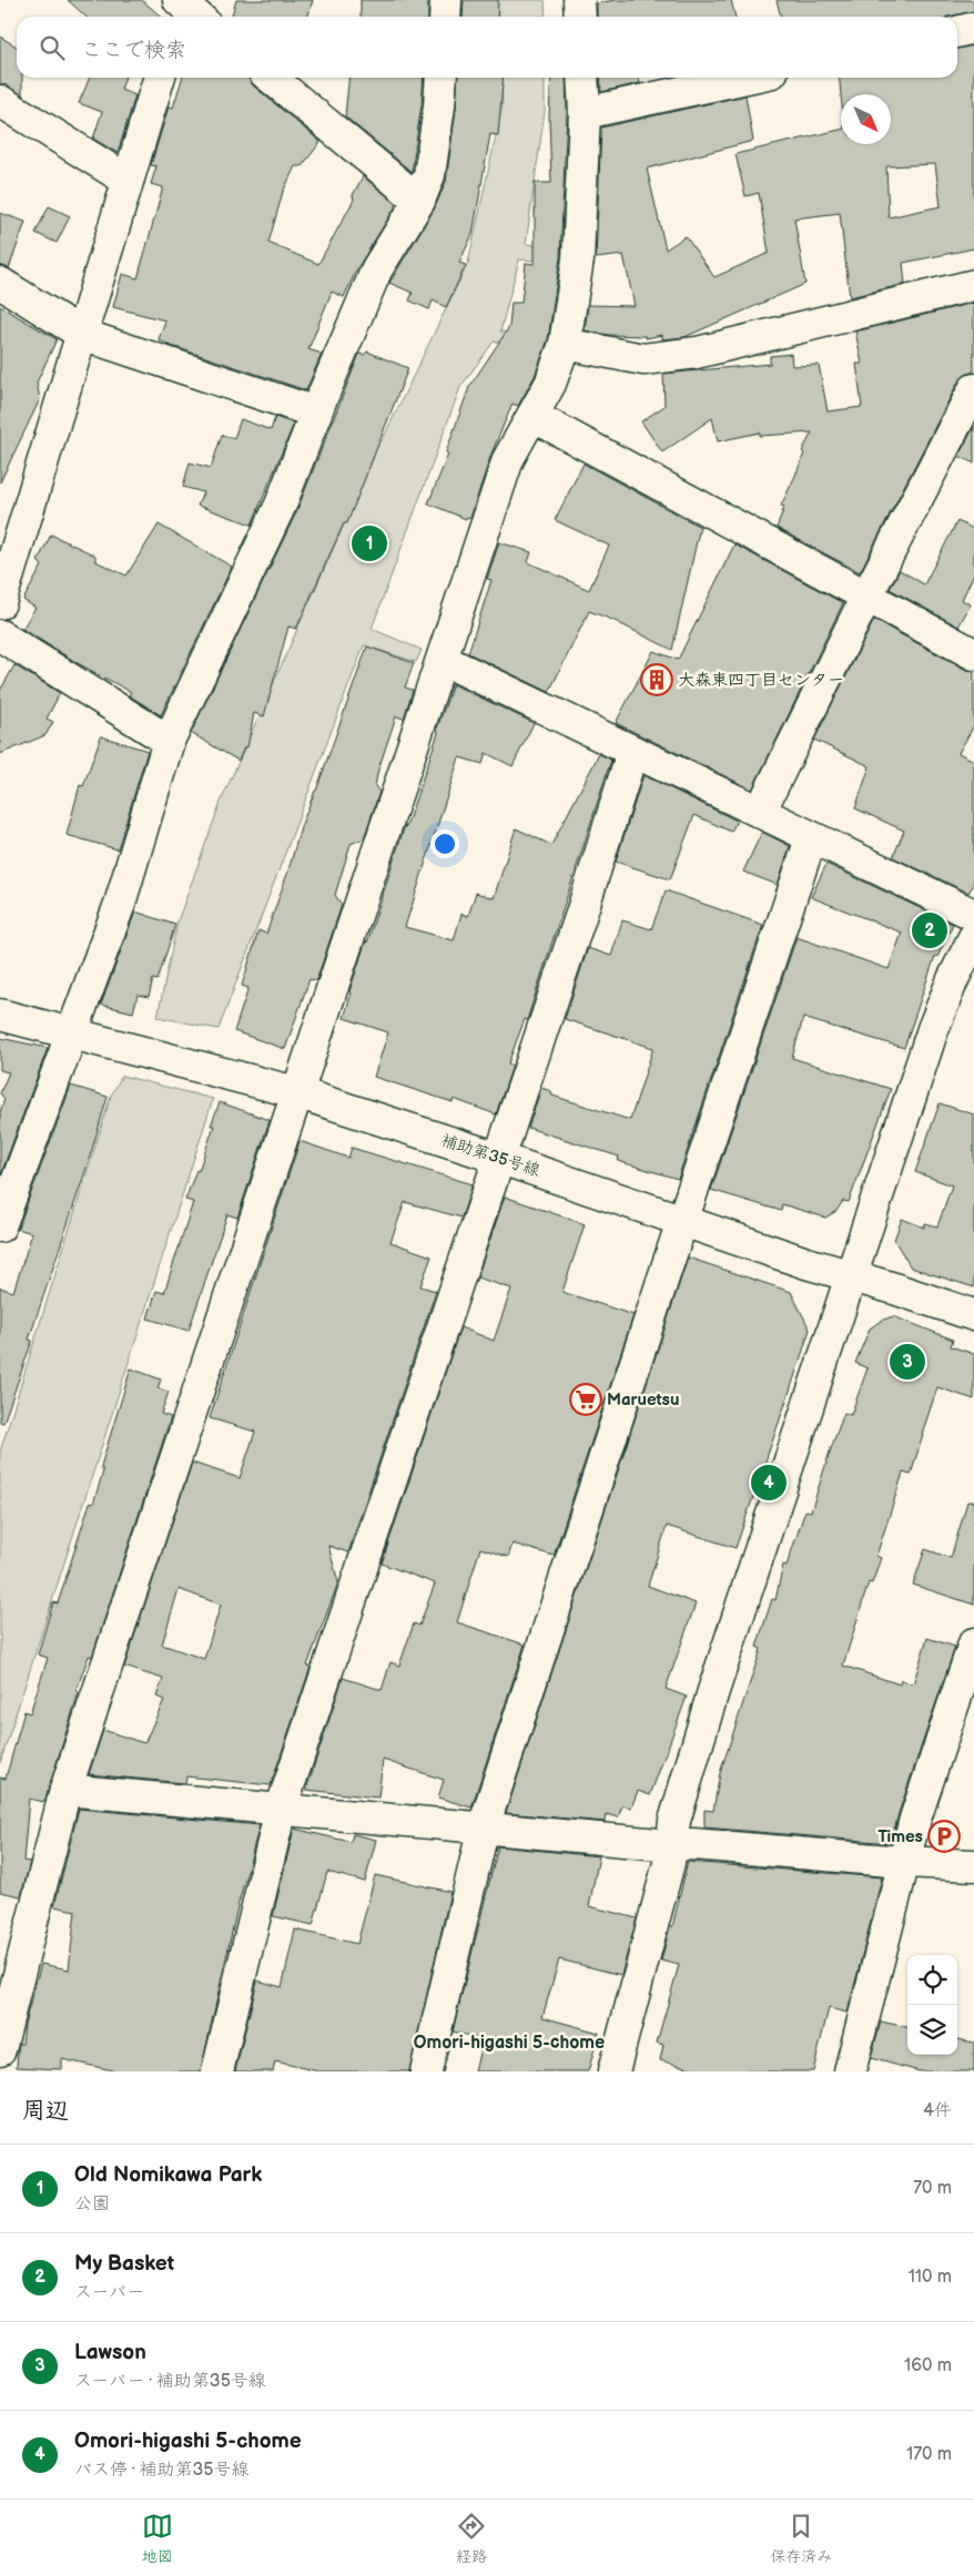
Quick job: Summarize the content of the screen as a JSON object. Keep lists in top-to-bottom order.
{
  "streets": {
    "street": ["補助第35号線"]
  },
  "districts": ["Omori-higashi 5-chome"],
  "places": {
    "building": ["大森東四丁目センター"],
    "supermarket": ["Maruetsu"],
    "parking": ["Times"]
  },
  "north": "bottom right",
  "page": {
    "search": "ここで検索",
    "pins": [
      "1",
      "2",
      "3",
      "4"
    ],
    "heading": ["周辺", "4件"],
    "list": [
      {
        "mark": "1",
        "name": "Old Nomikawa Park",
        "note": "公園",
        "value": "70 m"
      },
      {
        "mark": "2",
        "name": "My Basket",
        "note": "スーパー",
        "value": "110 m"
      },
      {
        "mark": "3",
        "name": "Lawson",
        "note": "スーパー · 補助第35号線",
        "value": "160 m"
      },
      {
        "mark": "4",
        "name": "Omori-higashi 5-chome",
        "note": "バス停 · 補助第35号線",
        "value": "170 m"
      }
    ],
    "nav": ["地図", "経路", "保存済み"]
  }
}
